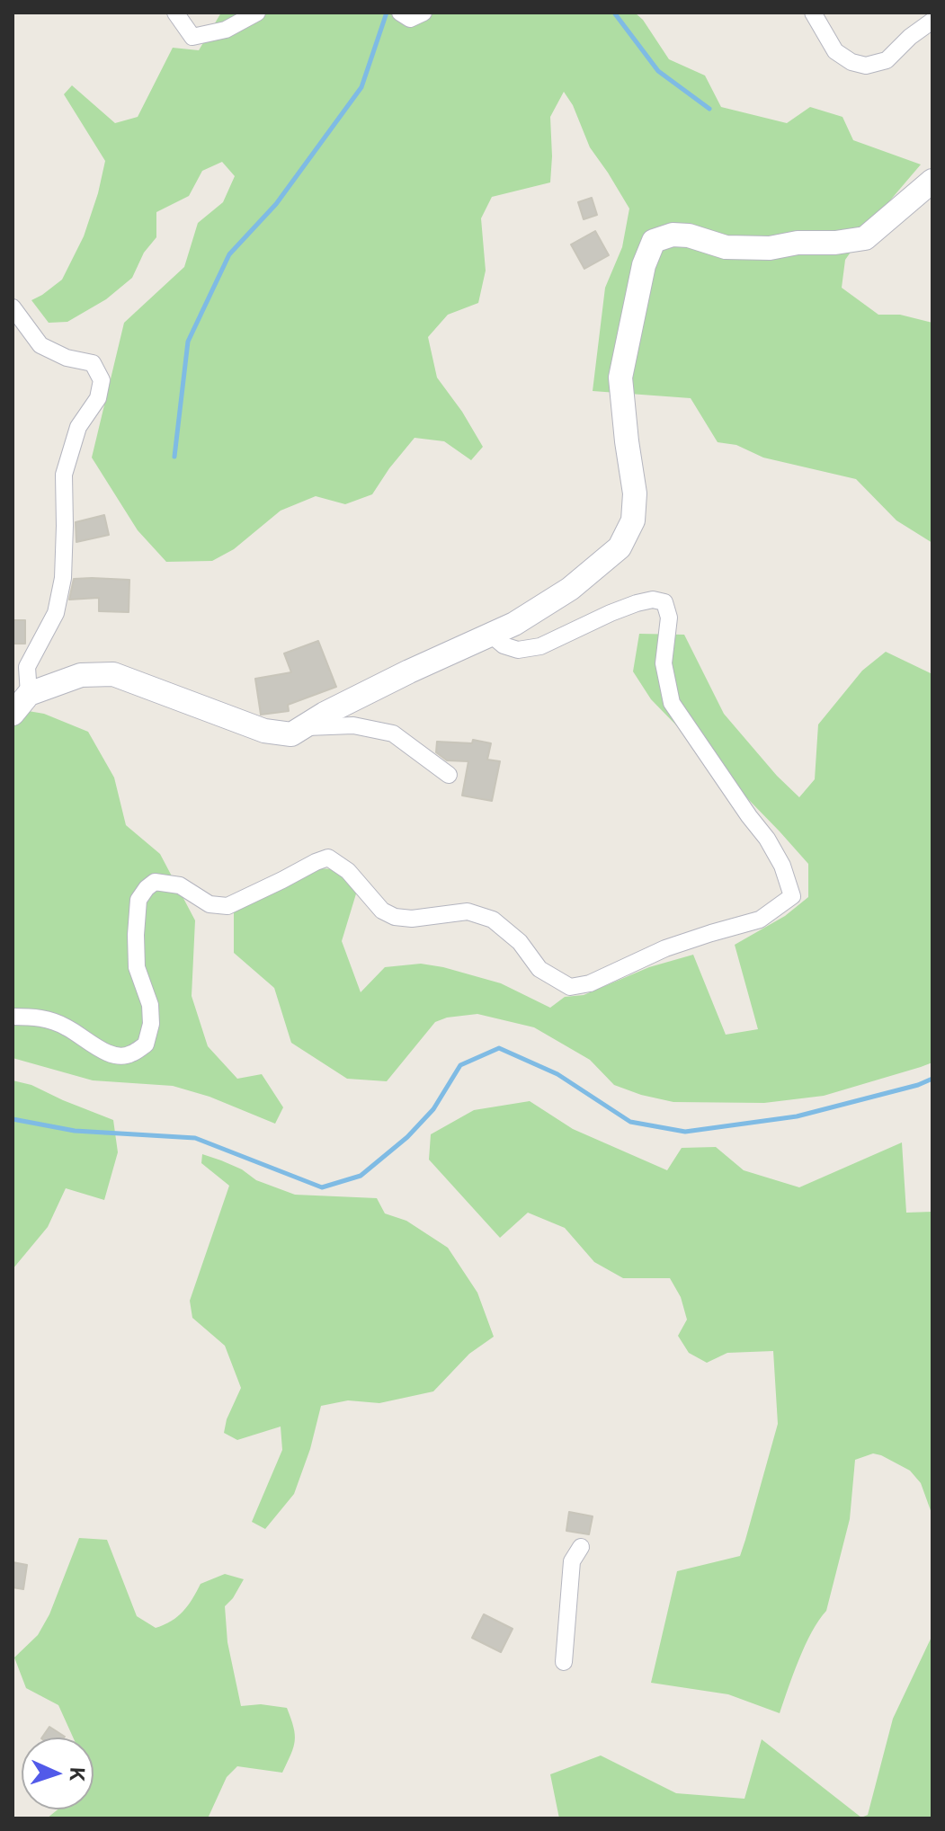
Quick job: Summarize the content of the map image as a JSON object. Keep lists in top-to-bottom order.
{
  "north": "right"
}
